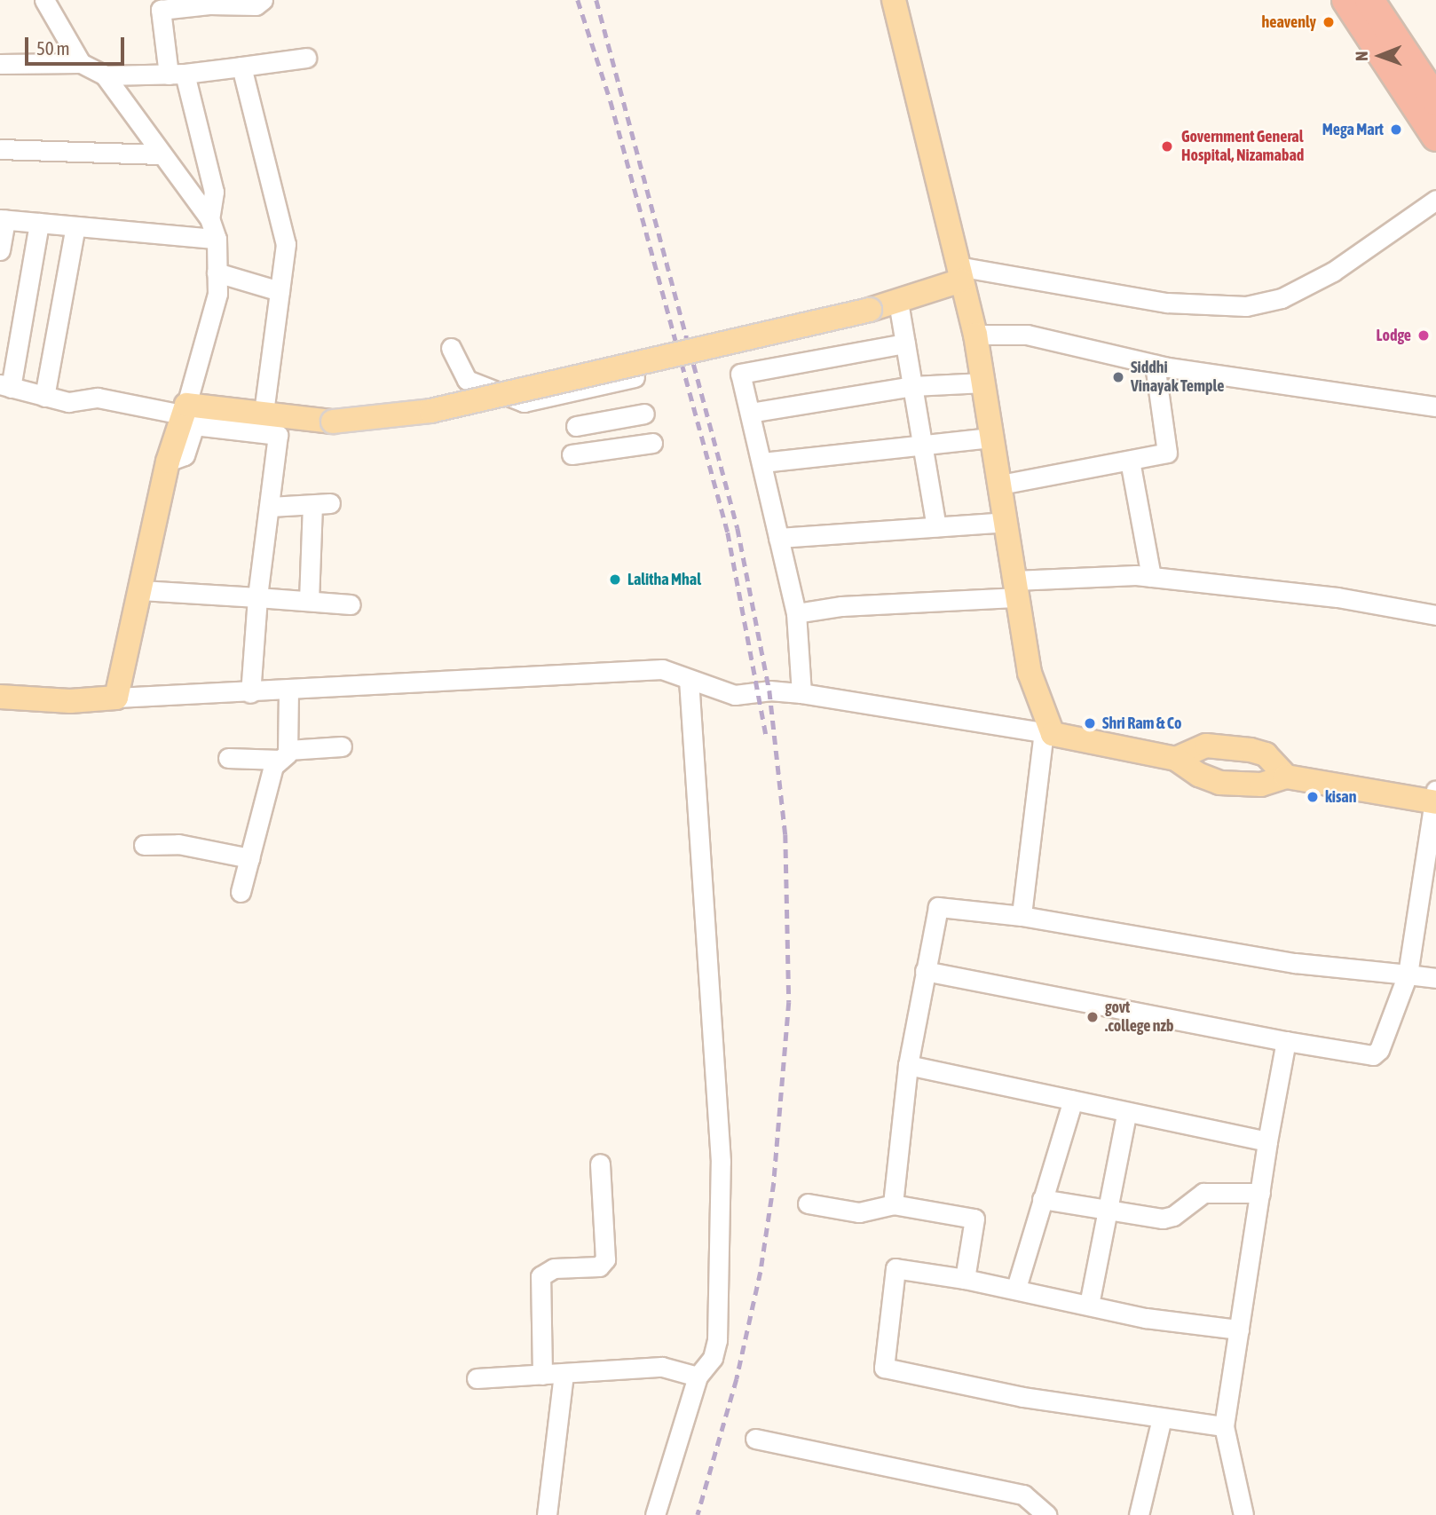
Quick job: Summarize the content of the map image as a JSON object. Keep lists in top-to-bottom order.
{
  "places": [
    "heavenly",
    "Mega Mart",
    "Government General Hospital, Nizamabad",
    "Lodge",
    "Siddhi Vinayak Temple",
    "Lalitha Mhal",
    "Shri Ram & Co",
    "kisan",
    "govt .college nzb"
  ],
  "scale_bar": "50 m",
  "north": "left"
}
